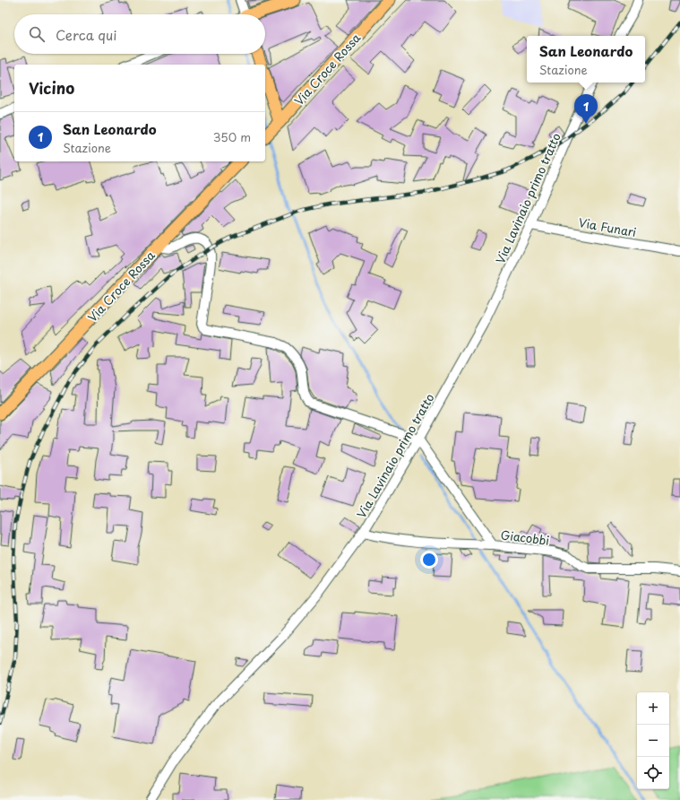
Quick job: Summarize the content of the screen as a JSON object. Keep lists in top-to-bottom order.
{
  "streets": {
    "main road": ["Via Croce Rossa"],
    "street": ["Via Lavinaio primo tratto", "Via Funari", "Giacobbi"]
  },
  "crossings": [
    ["Via Lavinaio primo tratto", "Via Funari"],
    ["Via Lavinaio primo tratto", "Giacobbi"]
  ],
  "page": {
    "search": "Cerca qui",
    "popup": ["San Leonardo", "Stazione"],
    "heading": "Vicino",
    "pins": "1",
    "list": [
      {
        "mark": "1",
        "name": "San Leonardo",
        "note": "Stazione",
        "value": "350 m"
      }
    ],
    "map_buttons": ["+", "−"]
  }
}
